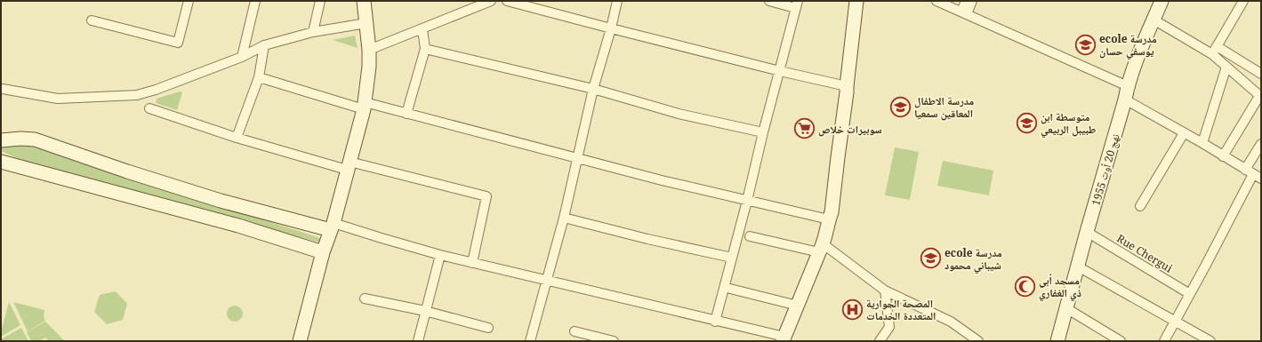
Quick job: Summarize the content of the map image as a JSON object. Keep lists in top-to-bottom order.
{
  "streets": {
    "street": ["نهج 20 أوت 1955", "Rue Chergui"]
  },
  "crossings": [
    ["نهج 20 أوت 1955", "Rue Chergui"]
  ],
  "places": {
    "school or university": [
      "ecole مدرسة يوسفي حسان",
      "مدرسة الاطفال المعاقين سمعيا",
      "متوسطة ابن طبيبل الربيعي",
      "ecole مدرسة شيباني محمود"
    ],
    "supermarket": ["سوبيرات خلاص"],
    "mosque": ["مسجد أبي ذي الغفاري"],
    "hospital": ["المصحة الجوارية المتعددة الخدمات"]
  }
}
